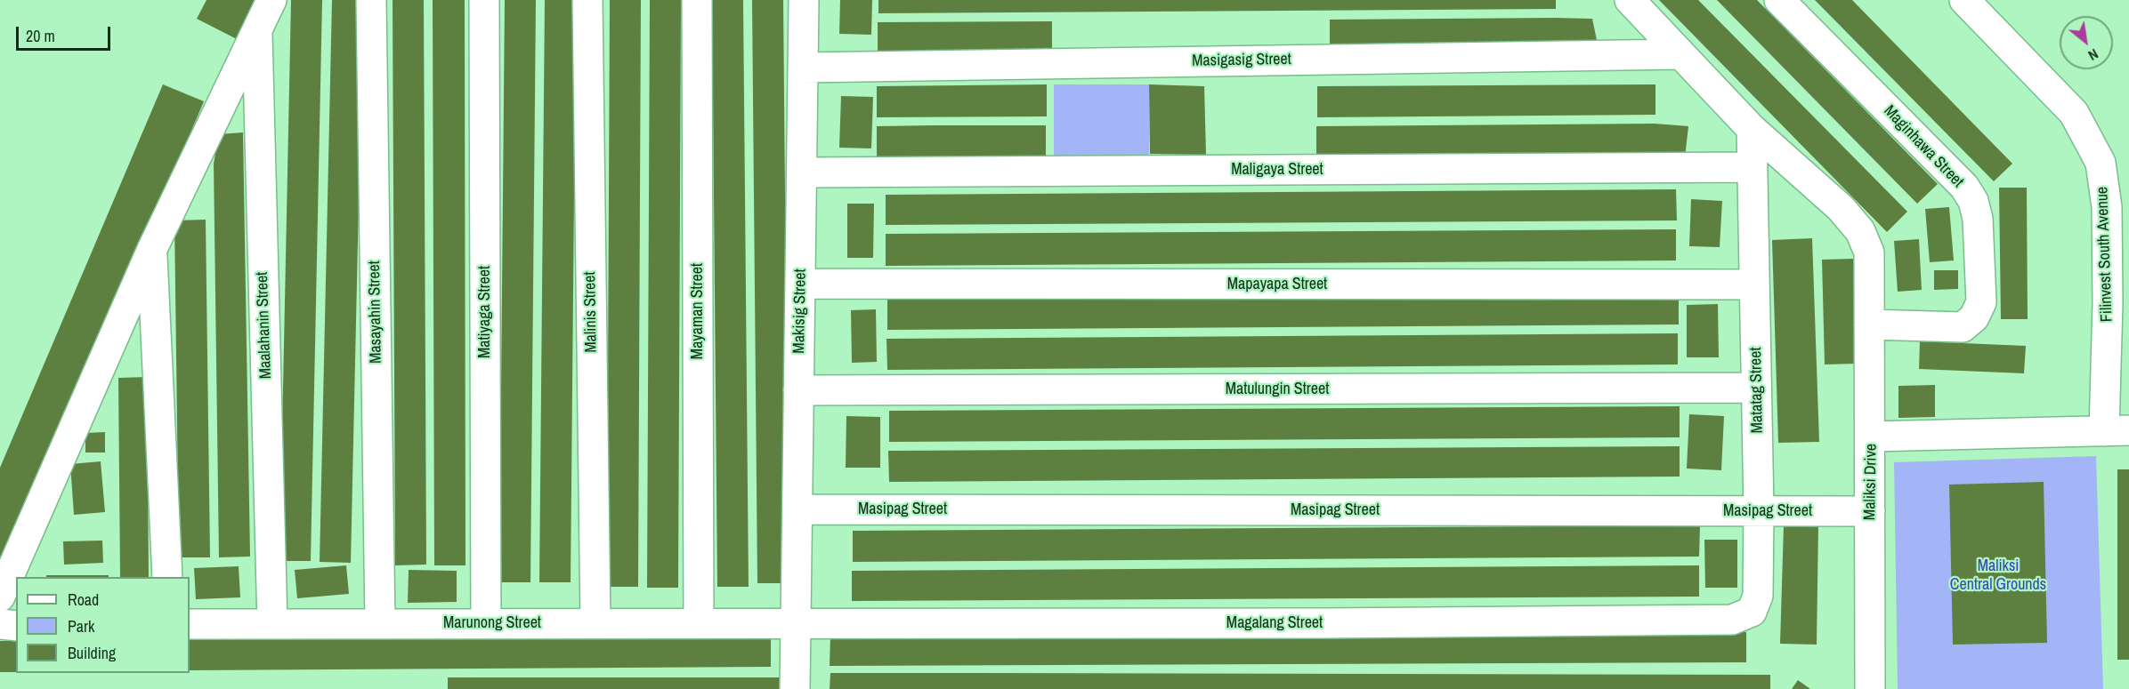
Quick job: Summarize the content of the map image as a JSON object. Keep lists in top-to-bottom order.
{
  "streets": {
    "street": [
      "Masigasig Street",
      "Maginhawa Street",
      "Maligaya Street",
      "Filinvest South Avenue",
      "Mapayapa Street",
      "Mayaman Street",
      "Makisig Street",
      "Masayahin Street",
      "Matiyaga Street",
      "Malinis Street",
      "Maalahanin Street",
      "Matulungin Street",
      "Matatag Street",
      "Maliksi Drive",
      "Masipag Street",
      "Marunong Street",
      "Magalang Street"
    ]
  },
  "crossings": [
    ["Masigasig Street", "Makisig Street"],
    ["Maligaya Street", "Makisig Street"],
    ["Maligaya Street", "Matatag Street"],
    ["Filinvest South Avenue", "Maliksi Drive"],
    ["Mapayapa Street", "Makisig Street"],
    ["Mapayapa Street", "Matatag Street"],
    ["Mayaman Street", "Marunong Street"],
    ["Makisig Street", "Matulungin Street"],
    ["Makisig Street", "Masipag Street"],
    ["Makisig Street", "Marunong Street"],
    ["Makisig Street", "Magalang Street"],
    ["Masayahin Street", "Marunong Street"],
    ["Matiyaga Street", "Marunong Street"],
    ["Malinis Street", "Marunong Street"],
    ["Maalahanin Street", "Marunong Street"],
    ["Matulungin Street", "Matatag Street"],
    ["Matatag Street", "Masipag Street"],
    ["Matatag Street", "Magalang Street"],
    ["Maliksi Drive", "Masipag Street"],
    ["Marunong Street", "Magalang Street"]
  ],
  "parks": ["Maliksi Central Grounds"],
  "legend": ["Road", "Park", "Building"],
  "scale_bar": "20 m",
  "north": "bottom right"
}
